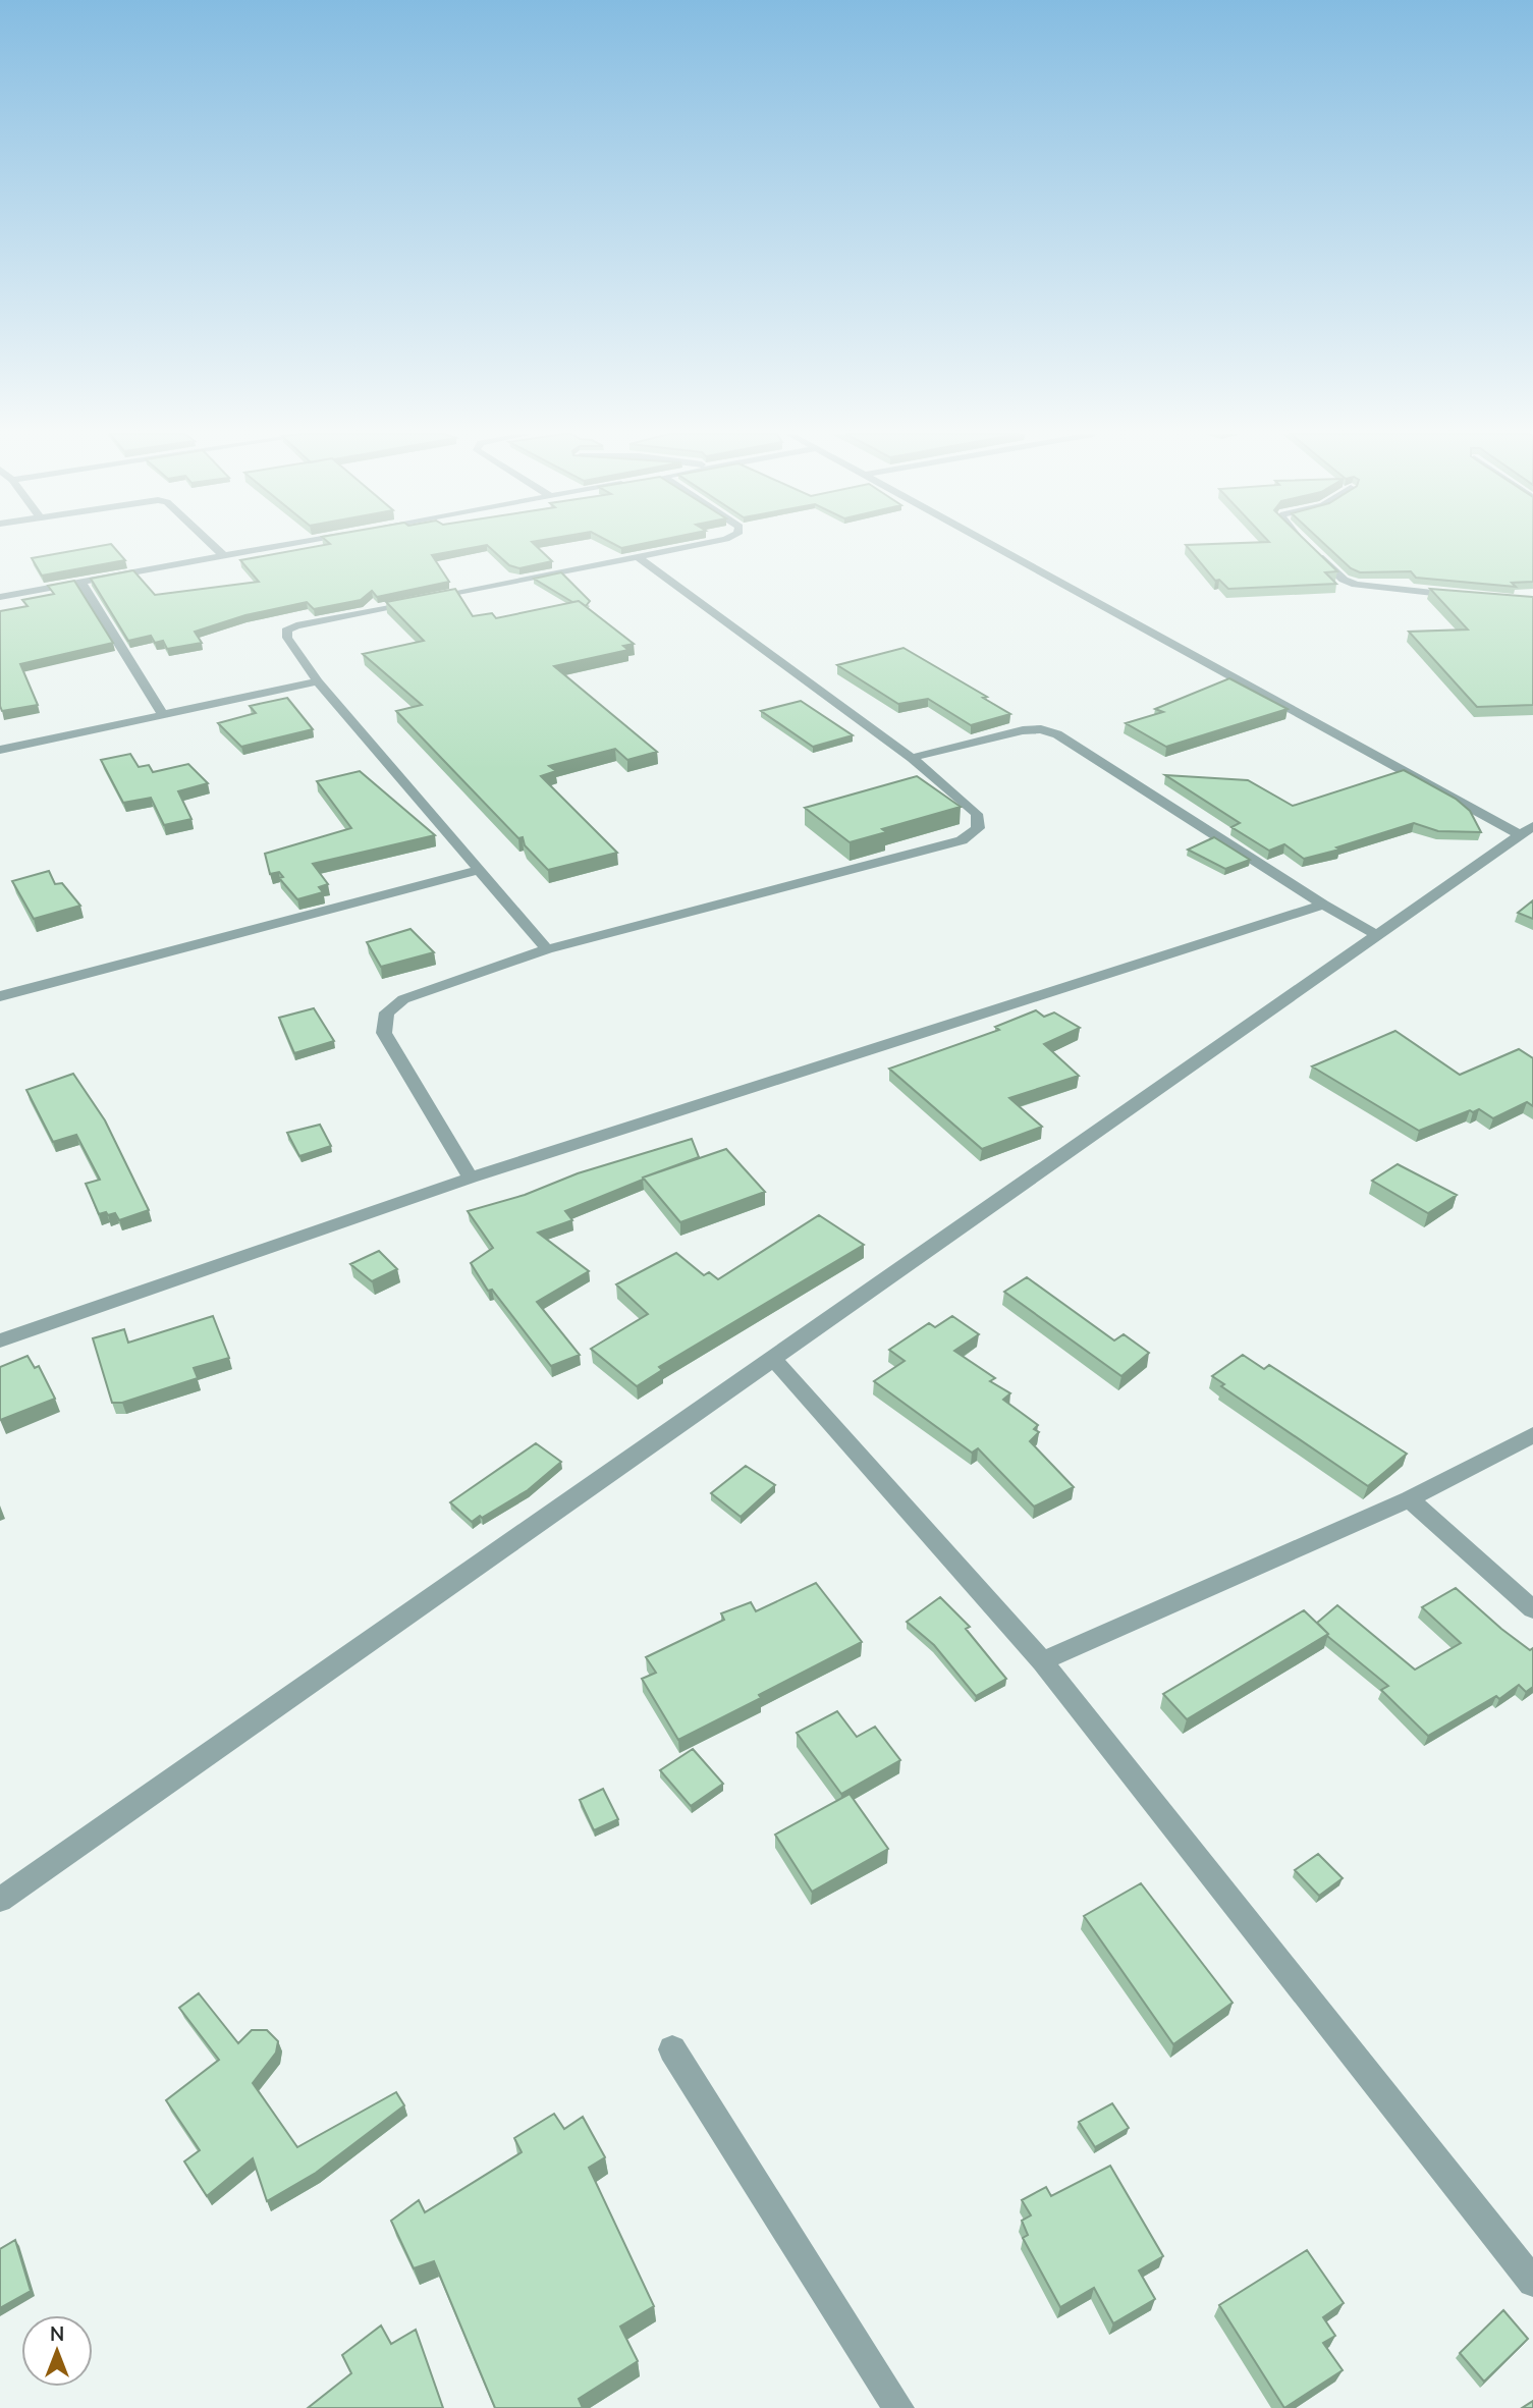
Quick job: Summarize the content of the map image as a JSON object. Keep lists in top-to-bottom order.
{
  "north": "top"
}
